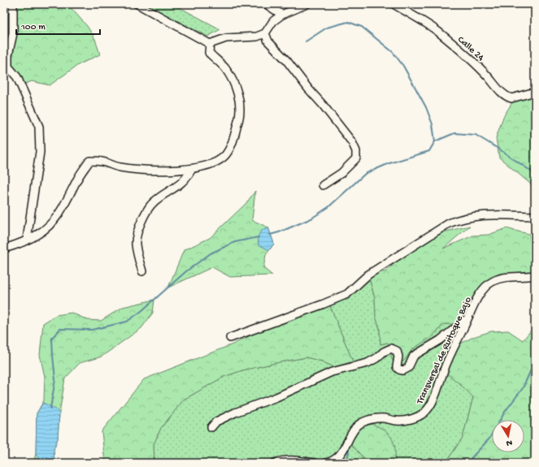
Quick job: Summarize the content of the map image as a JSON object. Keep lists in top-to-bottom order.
{
  "streets": {
    "street": ["Calle 24", "Transversal de Ruitoque Bajo"]
  },
  "scale_bar": "100 m",
  "north": "bottom"
}
